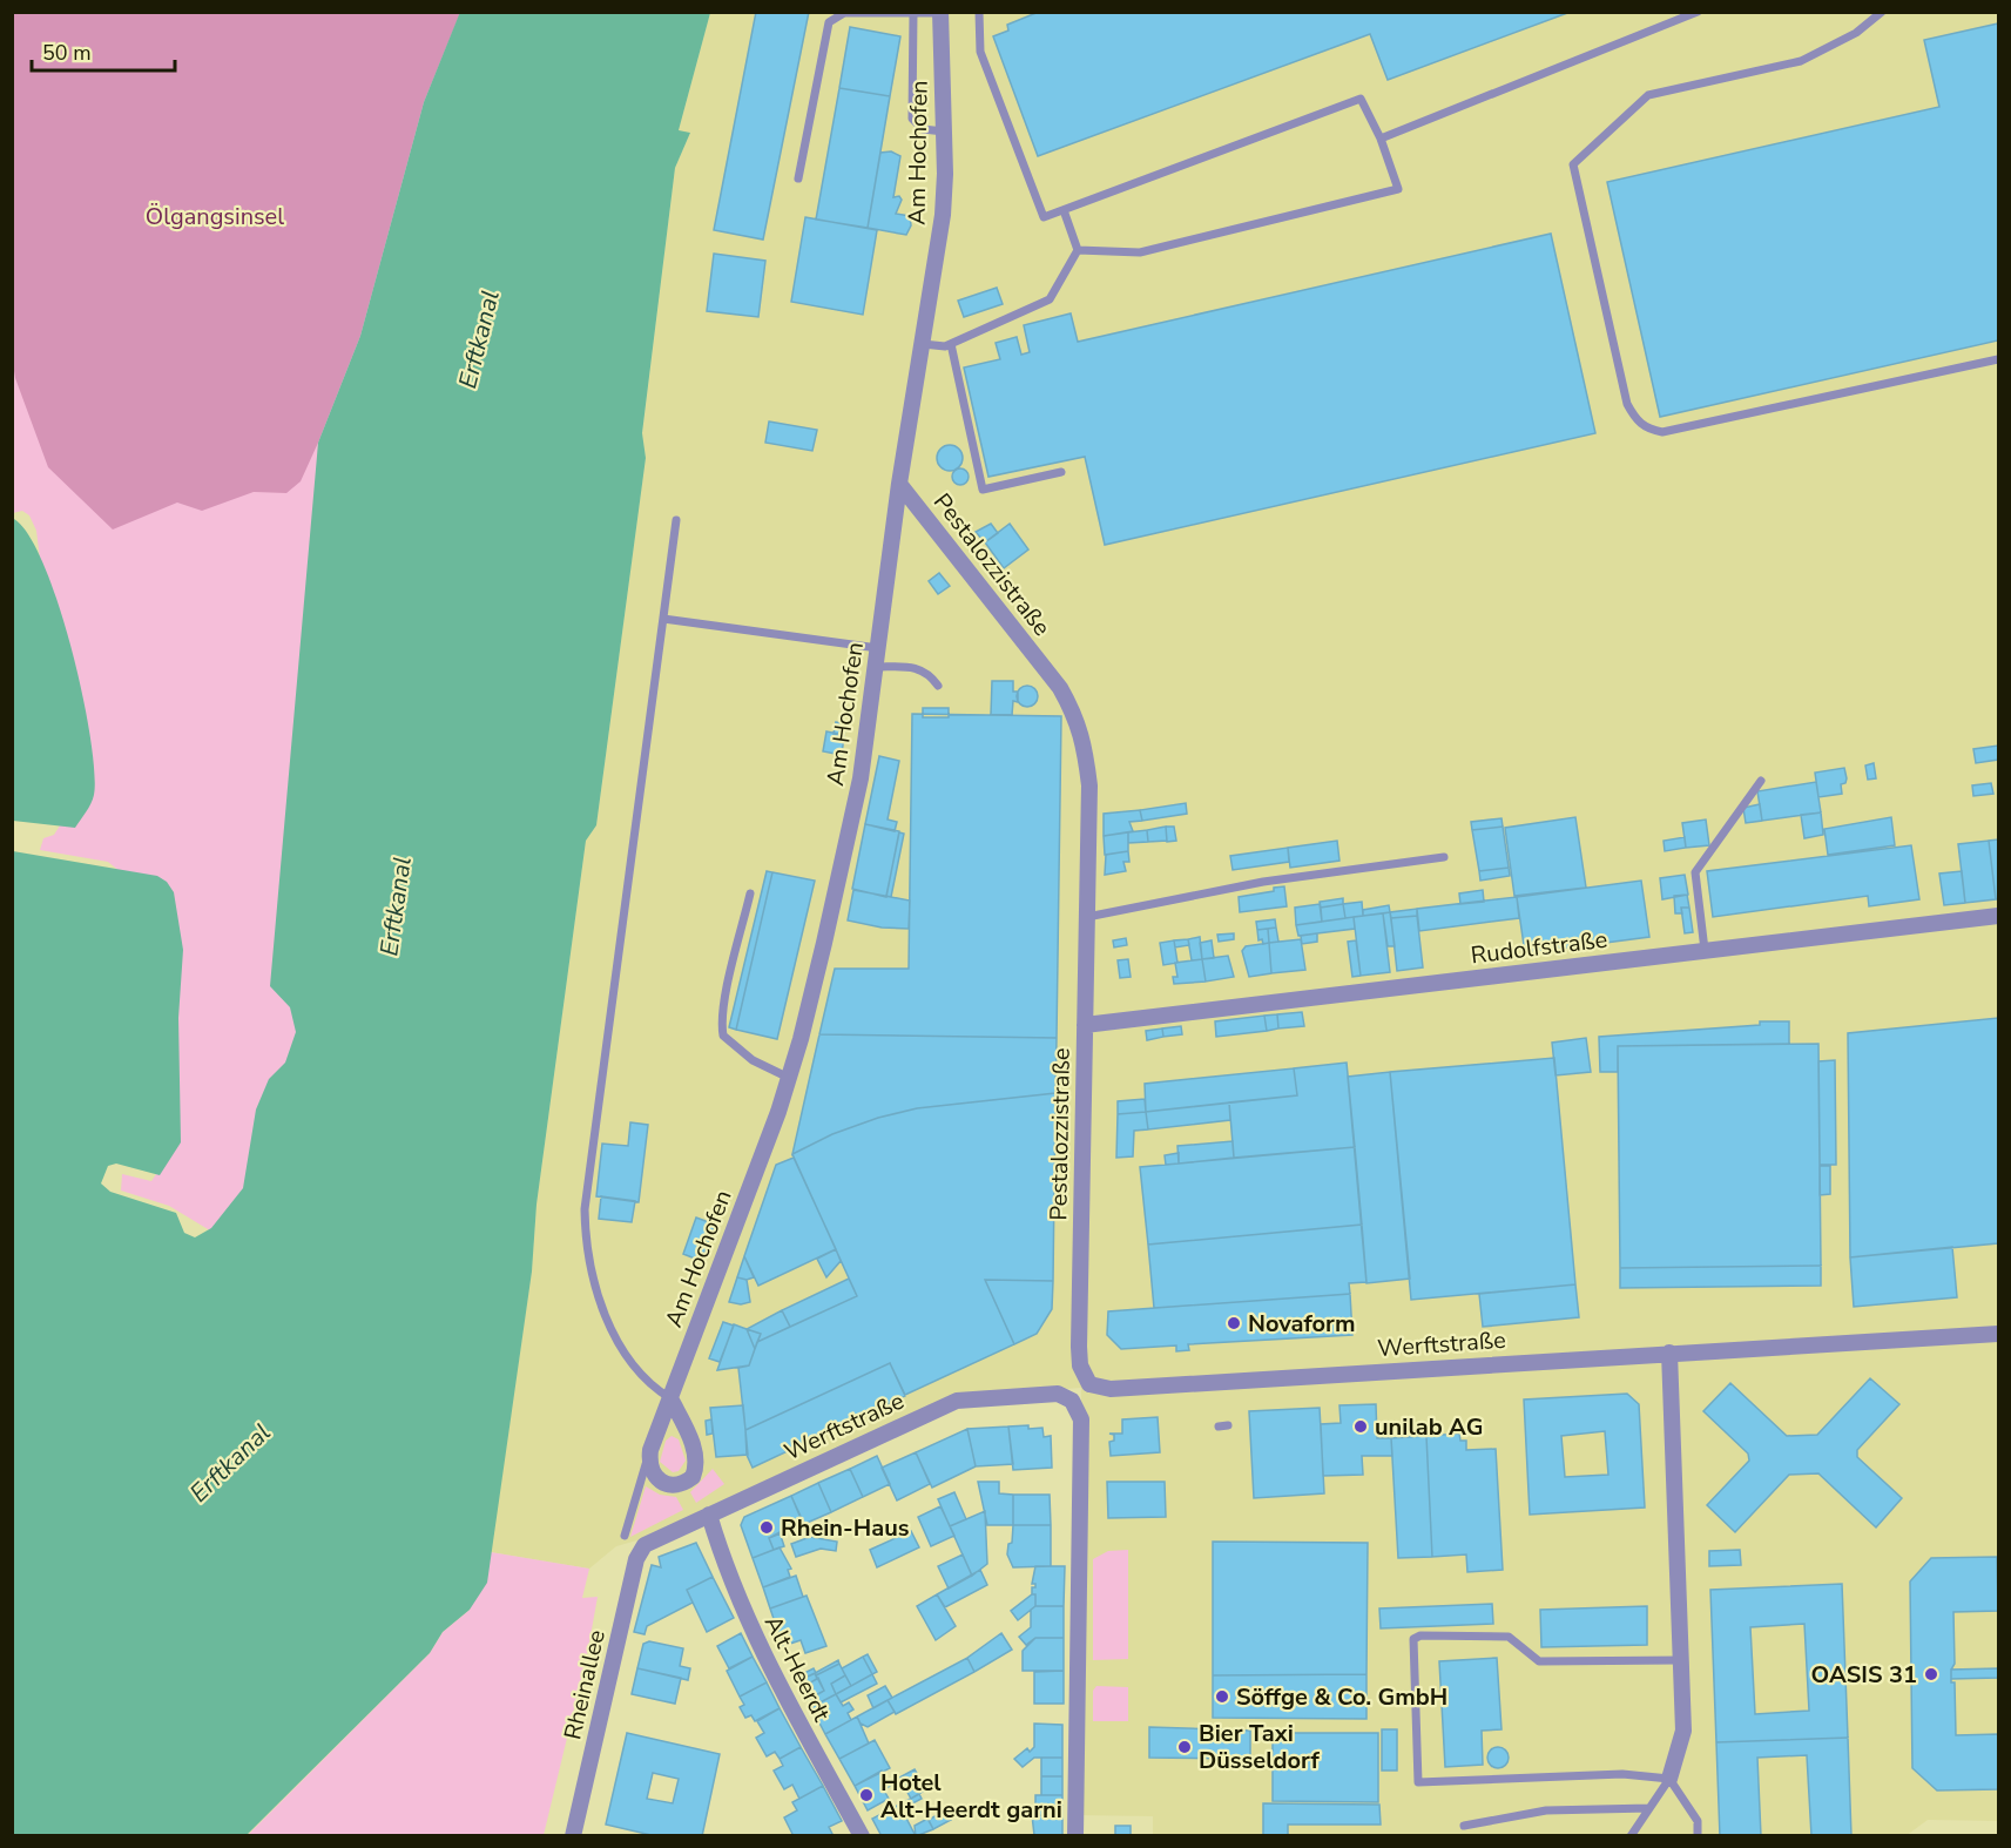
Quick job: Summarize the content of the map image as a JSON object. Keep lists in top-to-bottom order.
{
  "streets": {
    "street": [
      "Am Hochofen",
      "Pestalozzistraße",
      "Rudolfstraße",
      "Werftstraße",
      "Alt-Heerdt",
      "Rheinallee"
    ]
  },
  "crossings": [
    ["Am Hochofen", "Pestalozzistraße"],
    ["Pestalozzistraße", "Rudolfstraße"],
    ["Pestalozzistraße", "Werftstraße"],
    ["Werftstraße", "Alt-Heerdt"],
    ["Werftstraße", "Rheinallee"]
  ],
  "water": ["Erftkanal"],
  "parks": ["Ölgangsinsel"],
  "places": [
    "Novaform",
    "unilab AG",
    "Rhein-Haus",
    "OASIS 31",
    "Söffge & Co. GmbH",
    "Bier Taxi Düsseldorf",
    "Hotel Alt-Heerdt garni"
  ],
  "scale_bar": "50 m"
}
